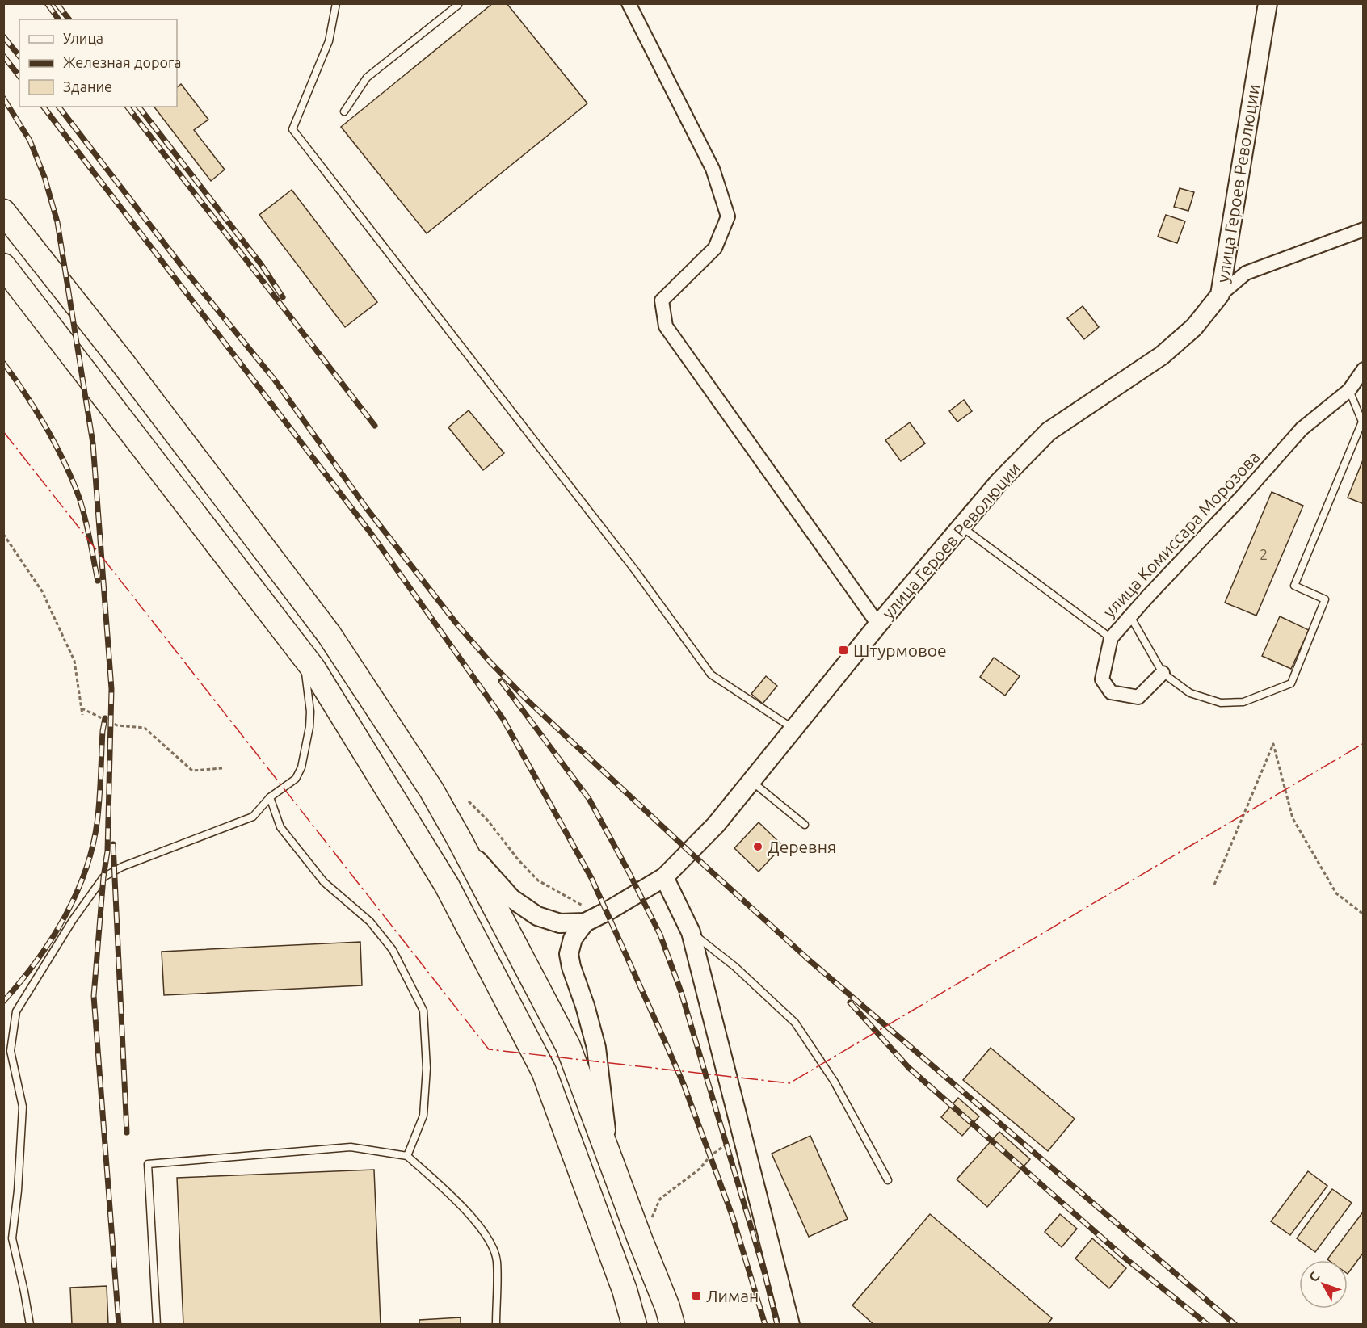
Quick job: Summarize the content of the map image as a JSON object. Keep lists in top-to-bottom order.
{
  "streets": {
    "main road": ["улица Героев Революции"],
    "street": ["улица Комиссара Морозова"]
  },
  "places": {
    "transit": ["Штурмовое", "Лиман"],
    "other": ["Деревня"]
  },
  "house_numbers": ["2"],
  "legend": ["Улица", "Железная дорога", "Здание"],
  "north": "top left"
}
